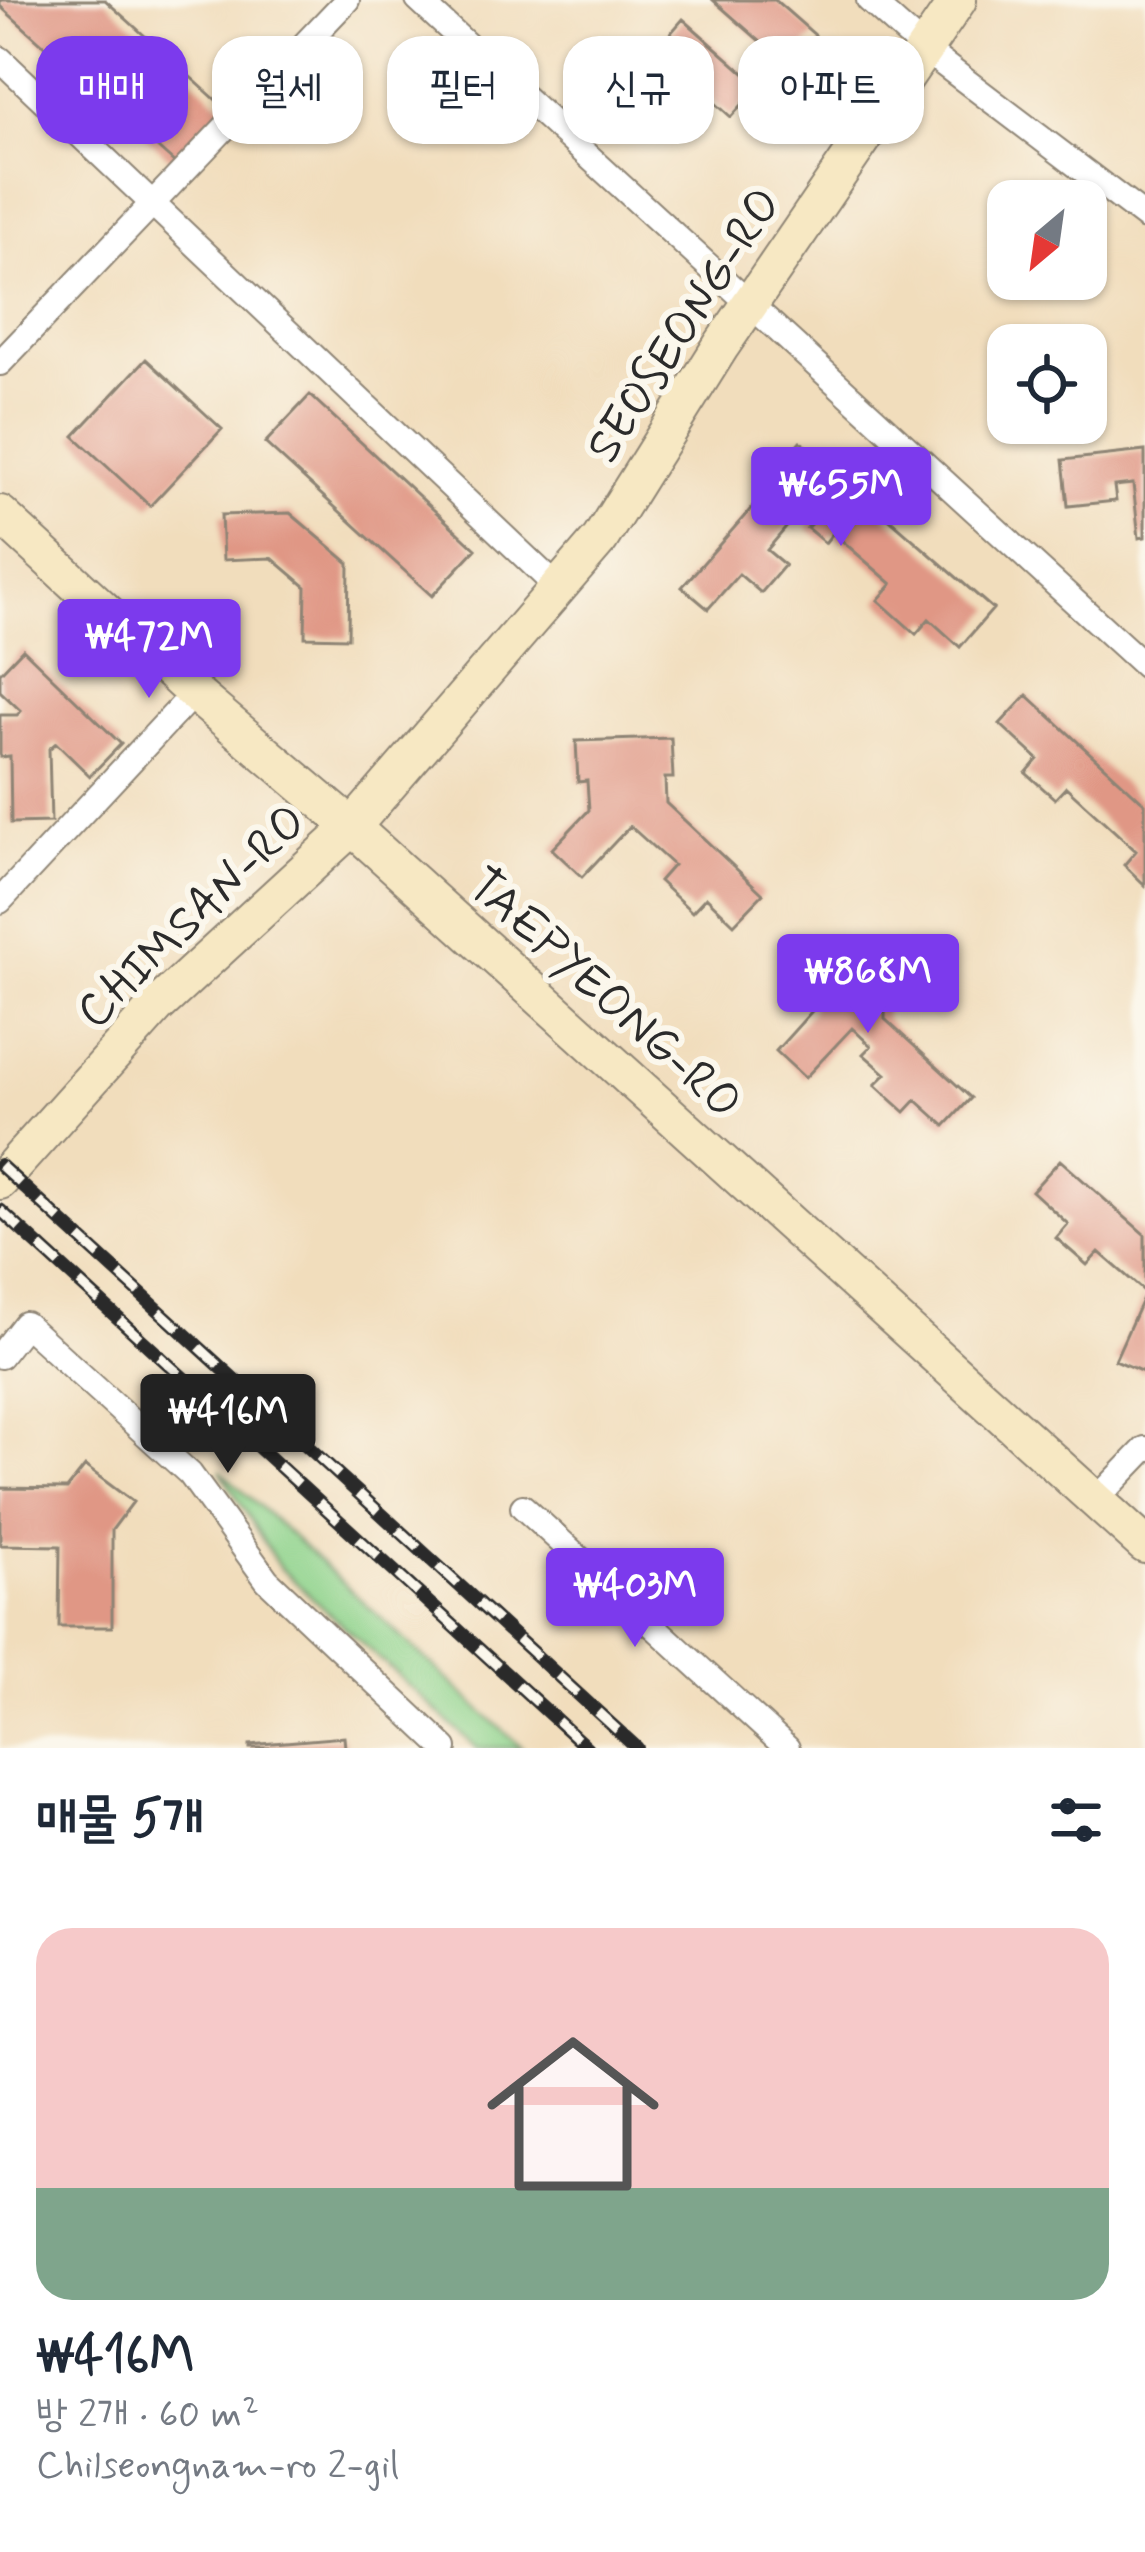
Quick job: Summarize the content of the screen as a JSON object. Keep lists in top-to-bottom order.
{
  "streets": {
    "main road": ["SEOSEONG-RO", "CHIMSAN-RO", "TAEPYEONG-RO"]
  },
  "crossings": [
    ["SEOSEONG-RO", "CHIMSAN-RO"],
    ["SEOSEONG-RO", "TAEPYEONG-RO"],
    ["CHIMSAN-RO", "TAEPYEONG-RO"]
  ],
  "north": "bottom left",
  "page": {
    "chip": [
      "매매",
      "월세",
      "필터",
      "신규",
      "아파트"
    ],
    "price": [
      "₩655M",
      "₩472M",
      "₩868M",
      "₩416M",
      "₩403M"
    ],
    "heading": "매물 5개",
    "list": [
      {
        "name": "₩416M",
        "note": "방 2개 · 60 m² · Chilseongnam-ro 2-gil"
      }
    ]
  }
}
